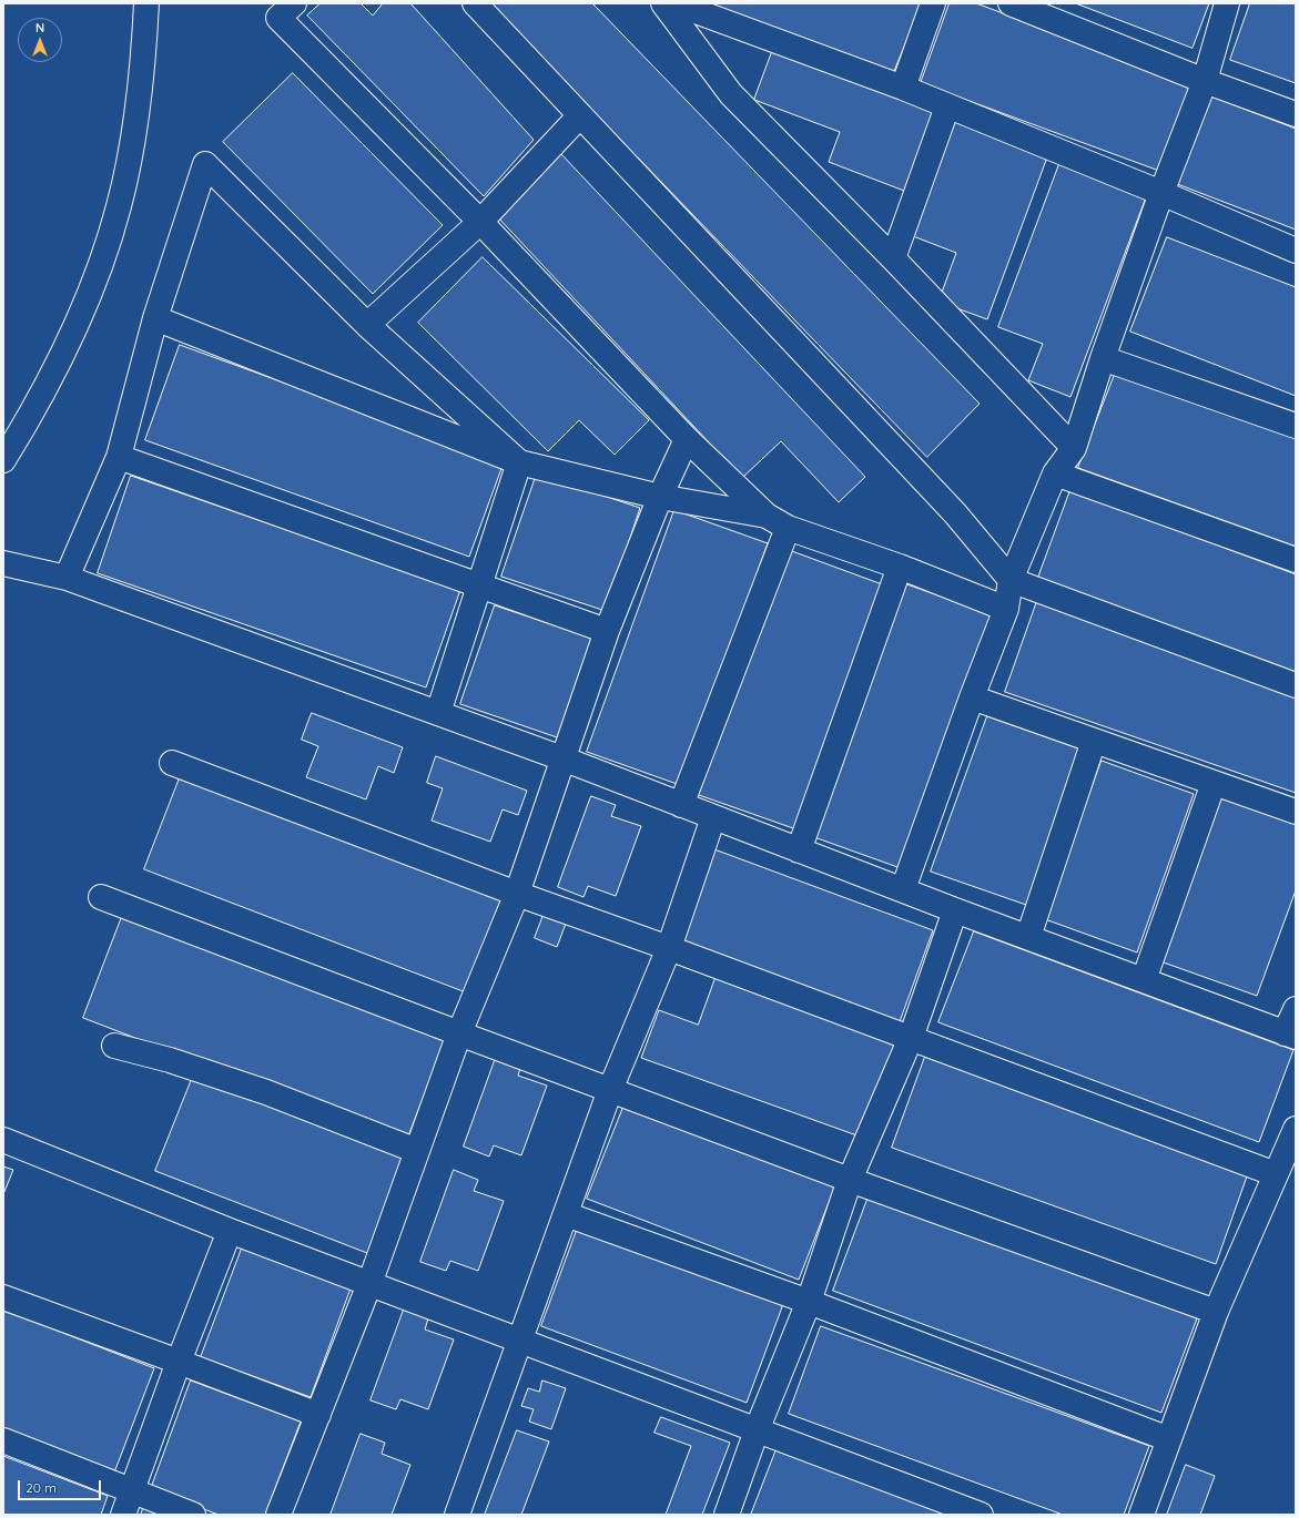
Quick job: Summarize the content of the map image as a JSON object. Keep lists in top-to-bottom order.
{
  "scale_bar": "20 m",
  "north": "top"
}
